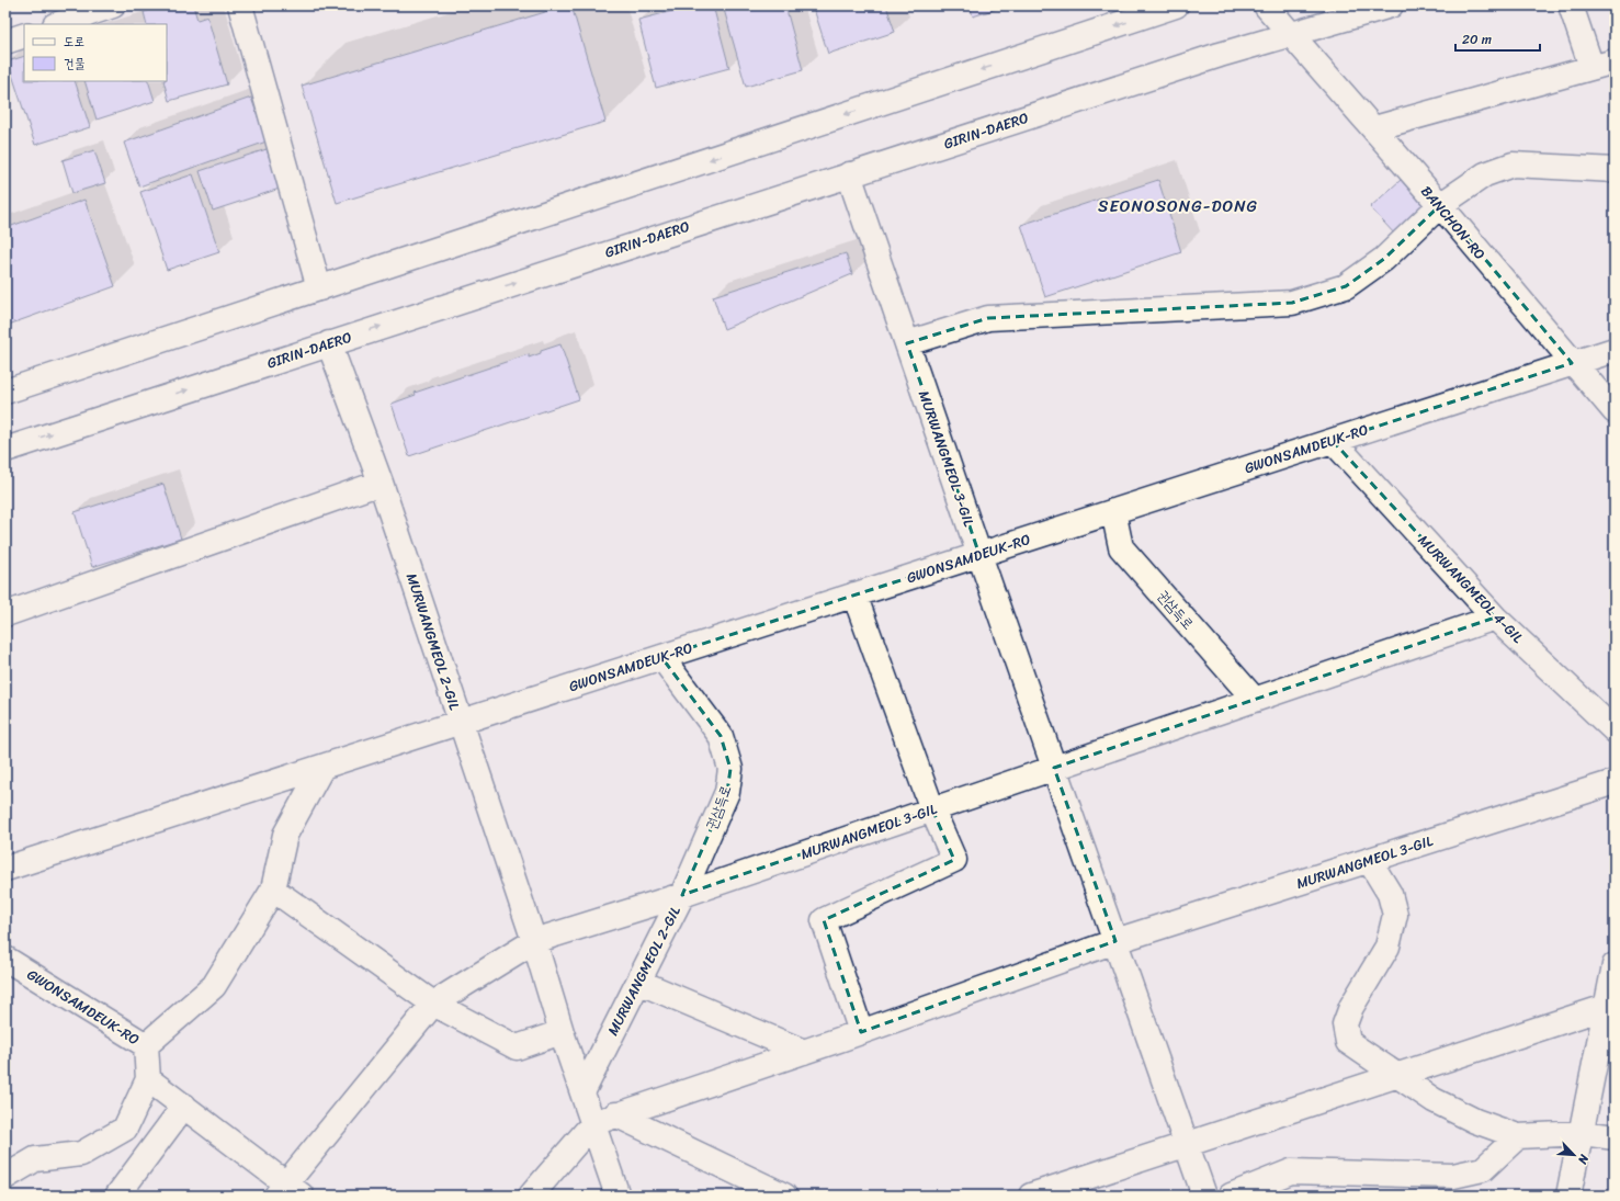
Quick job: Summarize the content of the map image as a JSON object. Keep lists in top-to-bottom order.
{
  "streets": {
    "street": [
      "GIRIN-DAERO",
      "BANCHON-RO",
      "GWONSAMDEUK-RO",
      "MURWANGMEOL 3-GIL",
      "MURWANGMEOL 4-GIL",
      "권삼득로",
      "MURWANGMEOL 2-GIL"
    ]
  },
  "crossings": [
    ["GIRIN-DAERO", "BANCHON-RO"],
    ["GIRIN-DAERO", "MURWANGMEOL 3-GIL"],
    ["GIRIN-DAERO", "MURWANGMEOL 2-GIL"],
    ["BANCHON-RO", "GWONSAMDEUK-RO"],
    ["GWONSAMDEUK-RO", "MURWANGMEOL 3-GIL"],
    ["GWONSAMDEUK-RO", "MURWANGMEOL 4-GIL"],
    ["GWONSAMDEUK-RO", "권삼득로"],
    ["GWONSAMDEUK-RO", "MURWANGMEOL 2-GIL"],
    ["MURWANGMEOL 3-GIL", "MURWANGMEOL 4-GIL"],
    ["MURWANGMEOL 3-GIL", "권삼득로"],
    ["MURWANGMEOL 3-GIL", "MURWANGMEOL 2-GIL"],
    ["권삼득로", "MURWANGMEOL 2-GIL"]
  ],
  "districts": ["SEONOSONG-DONG"],
  "legend": ["도로", "건물"],
  "scale_bar": "20 m",
  "north": "bottom right"
}
